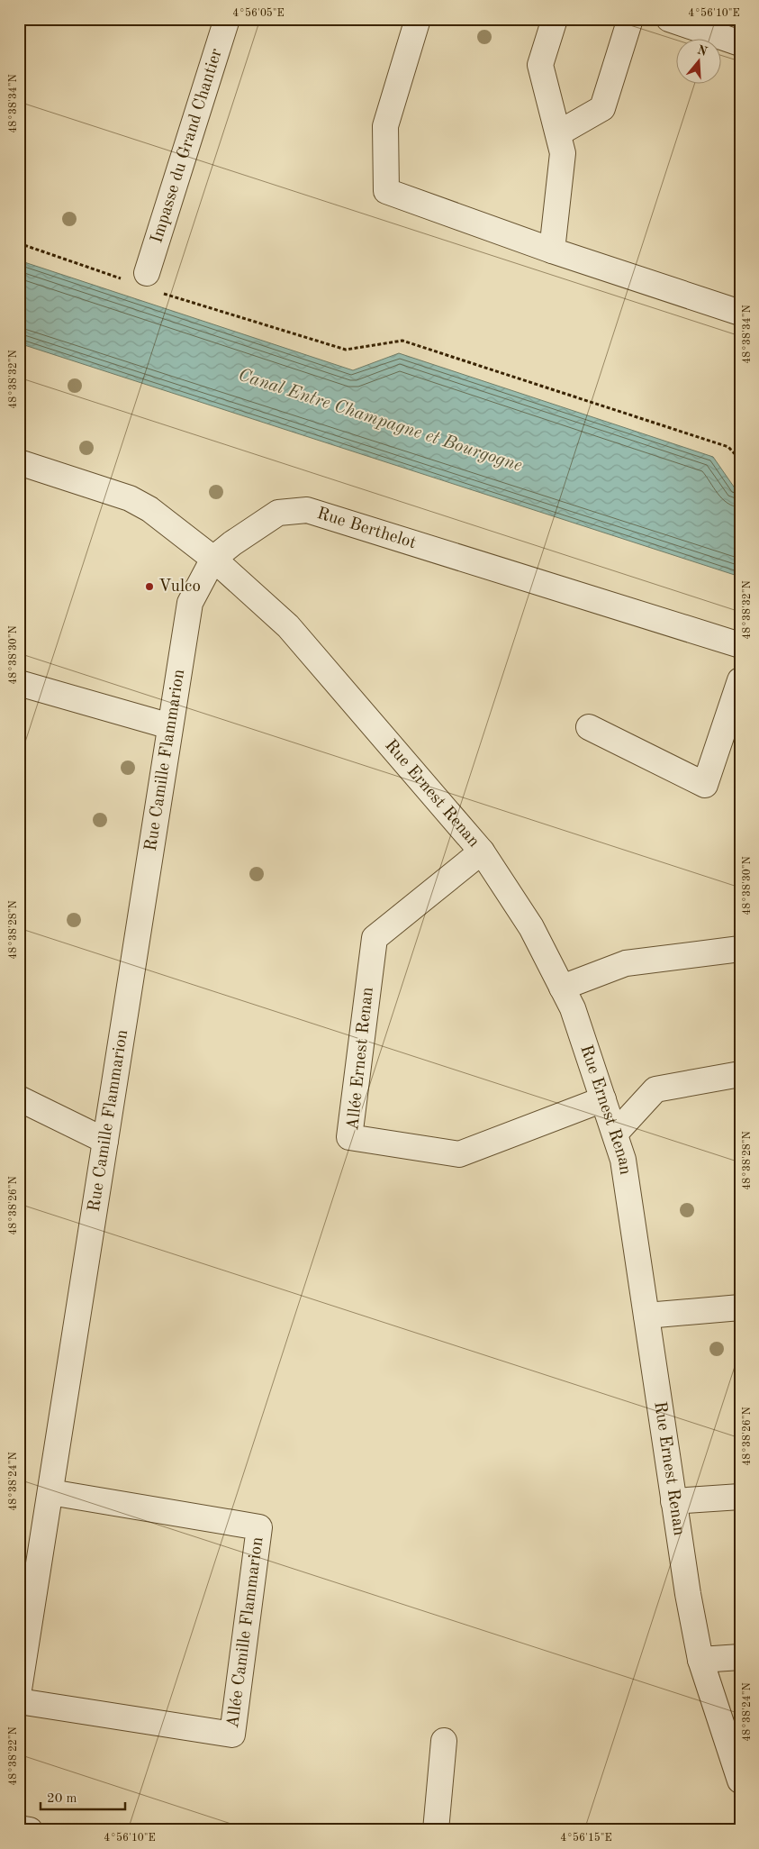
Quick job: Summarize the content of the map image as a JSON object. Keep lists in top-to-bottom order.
{
  "streets": {
    "street": [
      "Impasse du Grand Chantier",
      "Rue Berthelot",
      "Rue Camille Flammarion",
      "Rue Ernest Renan",
      "Allée Ernest Renan",
      "Allée Camille Flammarion"
    ]
  },
  "crossings": [
    ["Rue Berthelot", "Rue Camille Flammarion"],
    ["Rue Berthelot", "Rue Ernest Renan"],
    ["Rue Camille Flammarion", "Rue Ernest Renan"],
    ["Rue Camille Flammarion", "Allée Camille Flammarion"],
    ["Rue Ernest Renan", "Allée Ernest Renan"]
  ],
  "water": ["Canal Entre Champagne et Bourgogne"],
  "places": ["Vulco"],
  "scale_bar": "20 m",
  "north": "top",
  "coordinates": [
    "4°56'05\"E",
    "4°56'10\"E",
    "48°38'34\"N",
    "48°38'32\"N",
    "48°38'30\"N",
    "48°38'28\"N",
    "48°38'26\"N",
    "48°38'24\"N",
    "48°38'22\"N",
    "4°56'15\"E"
  ]
}
